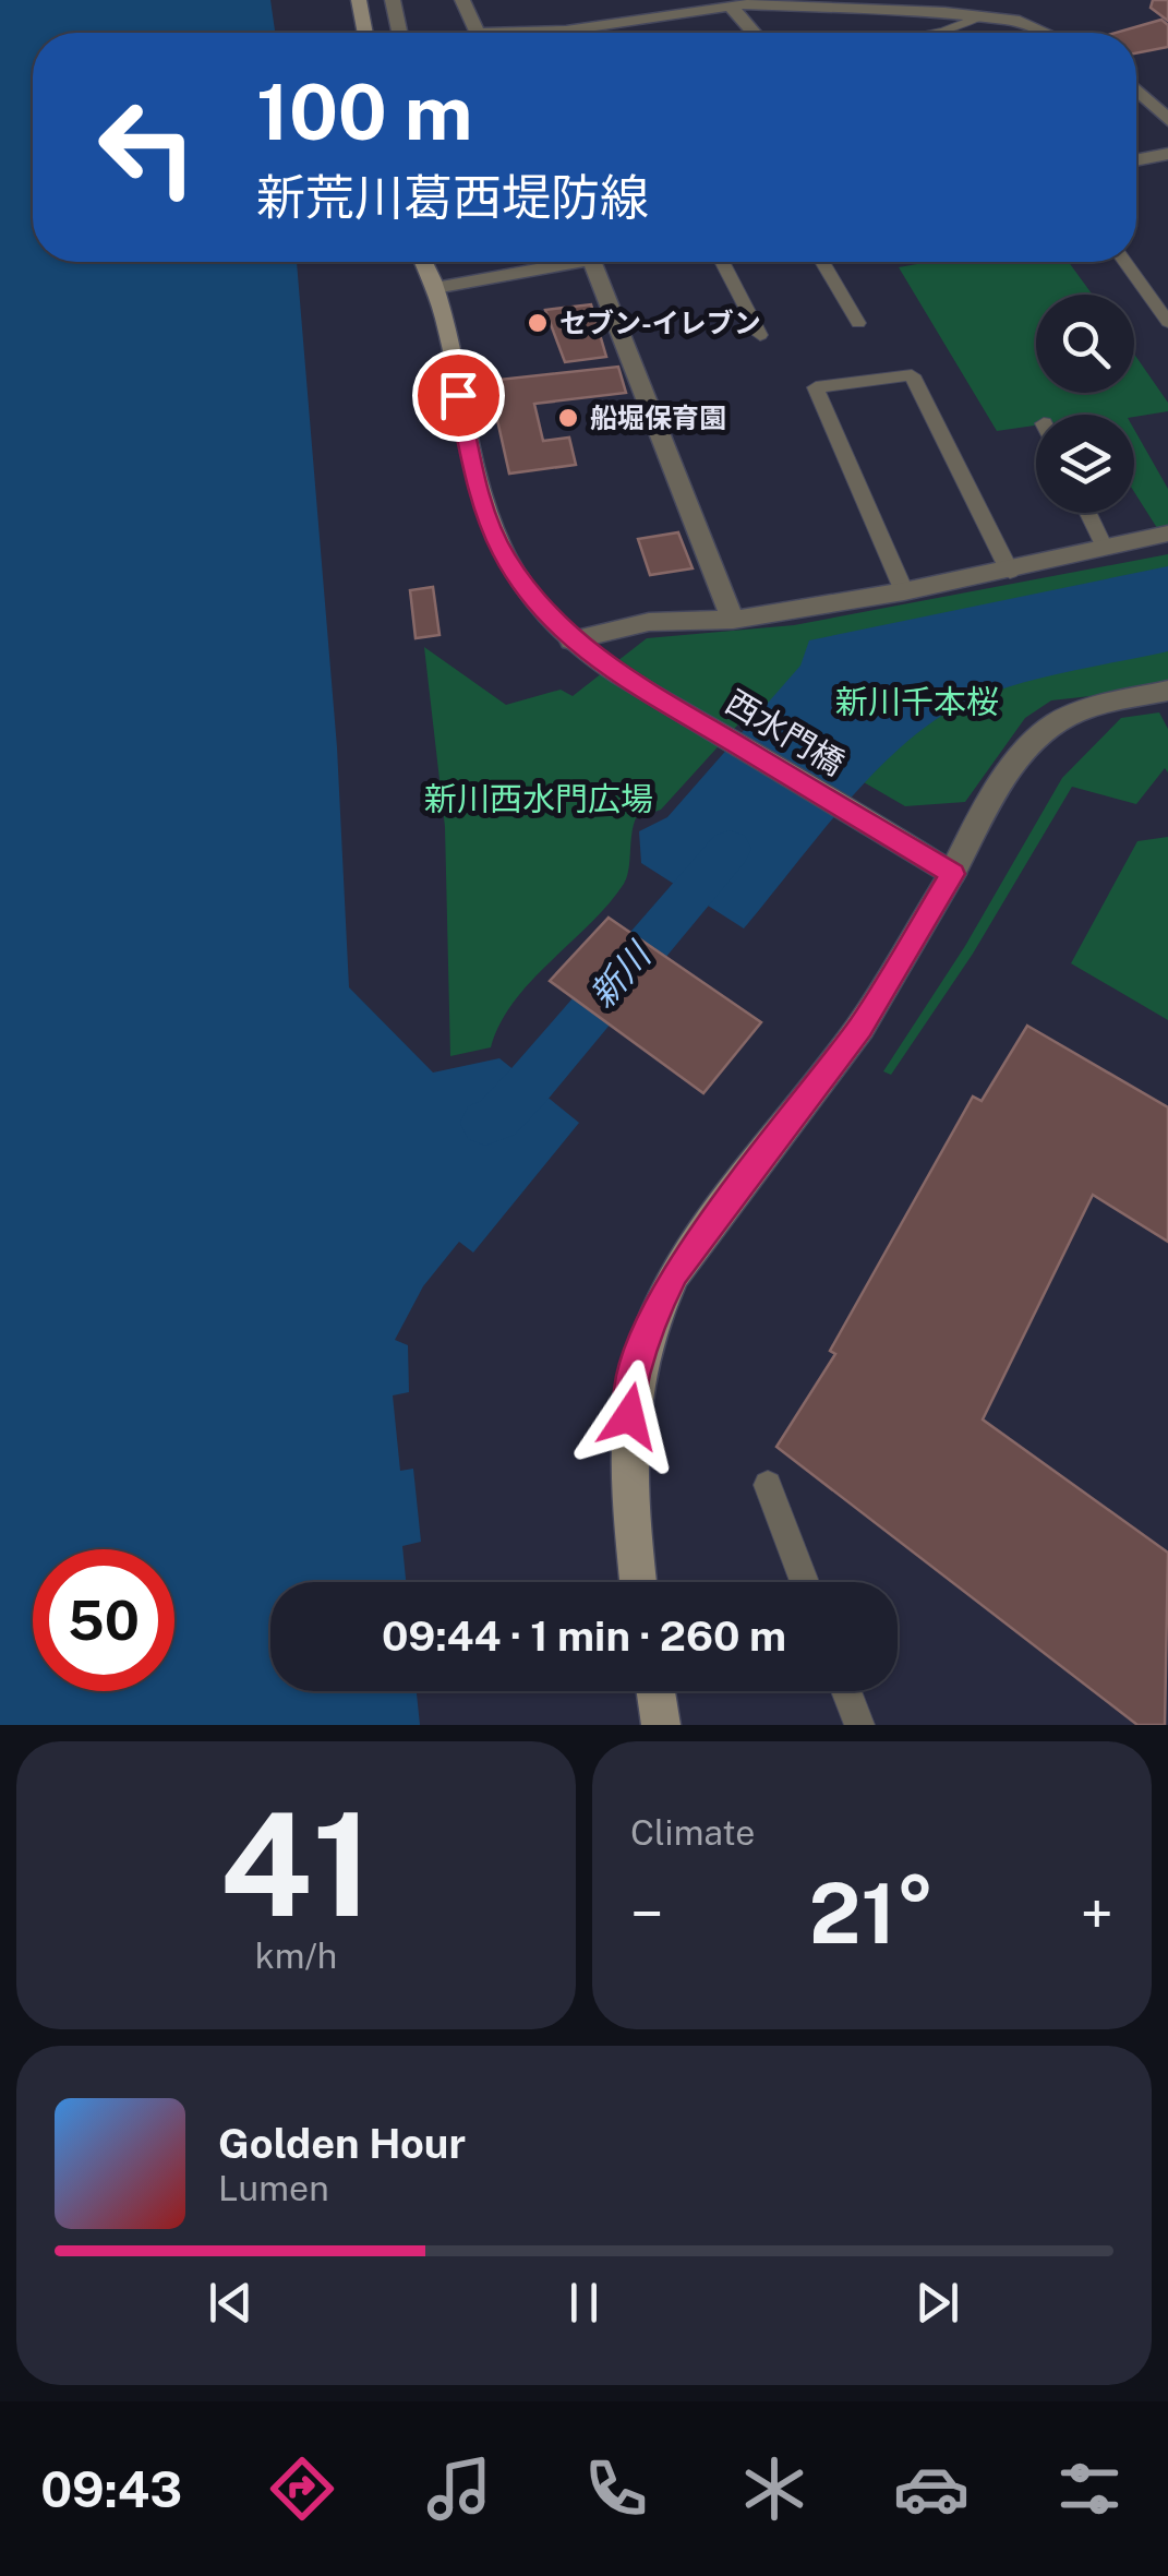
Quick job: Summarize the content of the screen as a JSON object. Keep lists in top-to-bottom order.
{
  "streets": {
    "main road": ["西水門橋"]
  },
  "water": ["新川"],
  "parks": ["新川千本桜", "新川西水門広場"],
  "places": ["セブン-イレブン", "船堀保育園"],
  "page": {
    "turn": ["100 m", "新荒川葛西堤防線"],
    "limit": "50",
    "trip": "09:44 · 1 min · 260 m",
    "tile": [
      ["41", "km/h"],
      "Climate"
    ],
    "heat": ["−", "21°", "+"],
    "song": ["Golden Hour", "Lumen"],
    "tabs": "09:43"
  }
}
